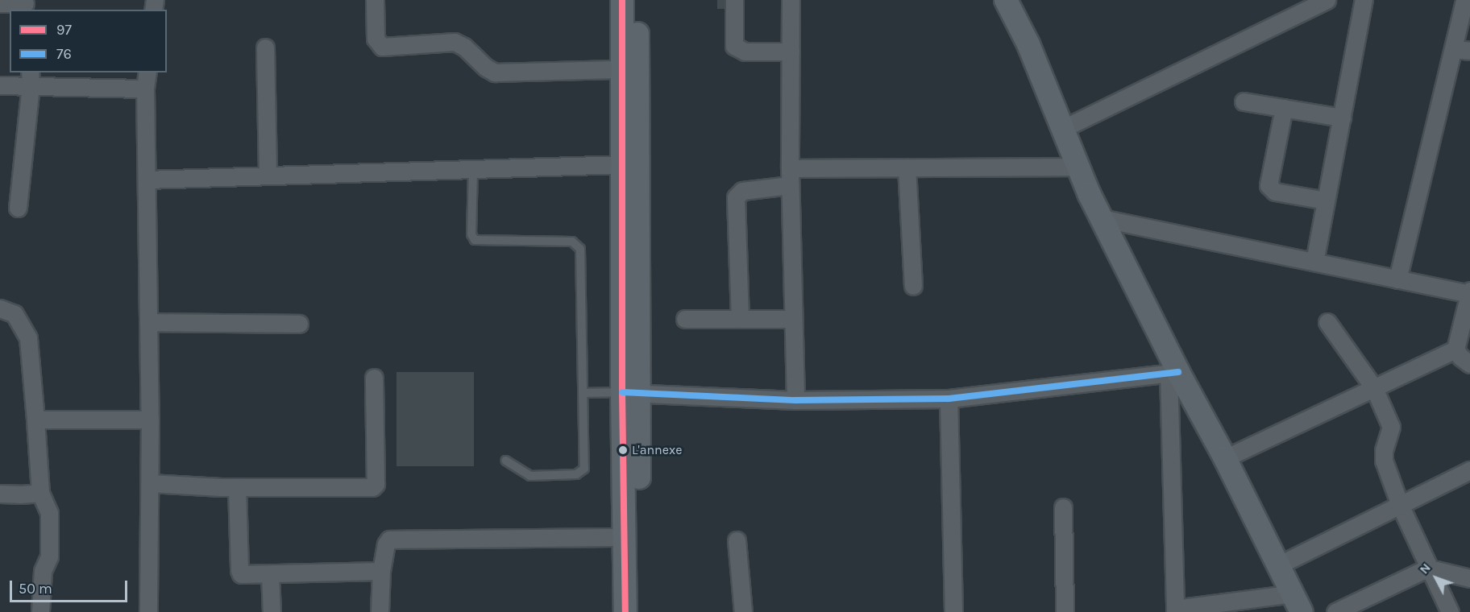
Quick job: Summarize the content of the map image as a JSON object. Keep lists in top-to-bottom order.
{
  "places": ["L'annexe"],
  "lines": ["transit line 97", "transit line 76"],
  "legend": ["97", "76"],
  "scale_bar": "50 m",
  "north": "top left"
}
